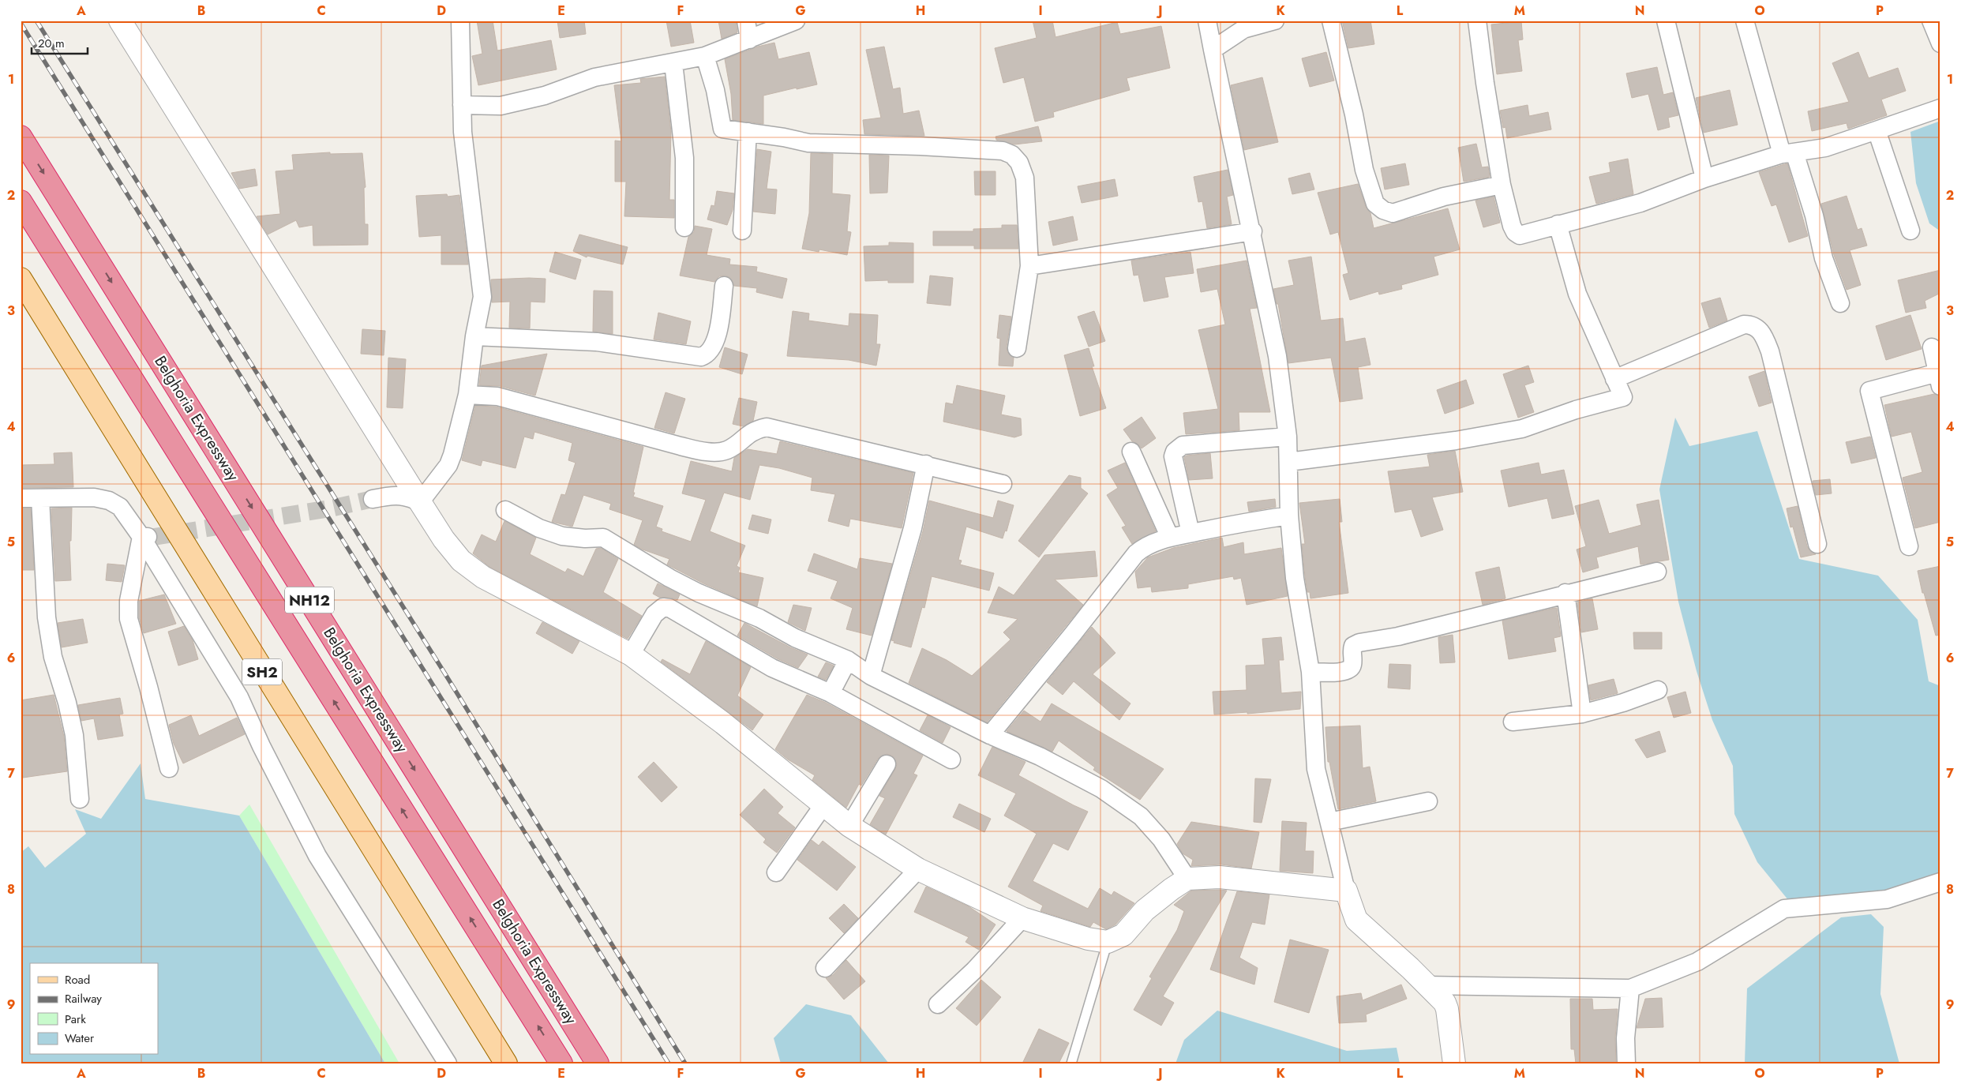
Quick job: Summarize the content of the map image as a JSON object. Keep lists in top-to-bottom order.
{
  "streets": {
    "highway": ["Belghoria Expressway", "NH12"],
    "main road": ["SH2"]
  },
  "legend": [
    "Road",
    "Railway",
    "Park",
    "Water"
  ],
  "scale_bar": "20 m",
  "grid": {
    "columns": [
      "A",
      "B",
      "C",
      "D",
      "E",
      "F",
      "G",
      "H",
      "I",
      "J",
      "K",
      "L",
      "M",
      "N",
      "O",
      "P"
    ],
    "rows": [
      "1",
      "2",
      "3",
      "4",
      "5",
      "6",
      "7",
      "8",
      "9"
    ]
  }
}
